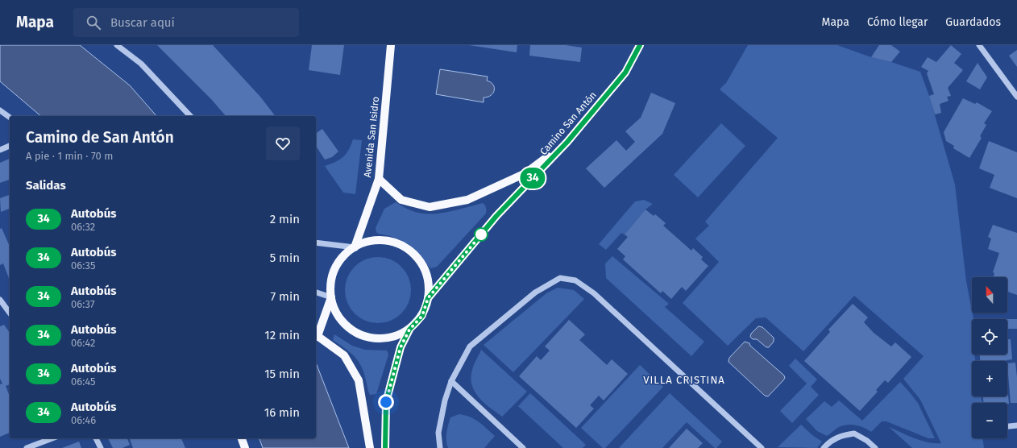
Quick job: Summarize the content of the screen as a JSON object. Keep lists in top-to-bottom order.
{
  "streets": {
    "main road": ["Camino San Antón", "Avenida San Isidro"]
  },
  "crossings": [
    ["Camino San Antón", "Avenida San Isidro"]
  ],
  "districts": ["VILLA CRISTINA"],
  "lines": ["bus line 34"],
  "north": "top",
  "page": {
    "header": "Mapa",
    "search": "Buscar aquí",
    "nav": ["Mapa", "Cómo llegar", "Guardados"],
    "on_map": "34",
    "heading": [
      ["Camino de San Antón", "A pie · 1 min · 70 m"],
      "Salidas"
    ],
    "list": [
      {
        "mark": "34",
        "name": "Autobús",
        "note": "06:32",
        "value": "2 min"
      },
      {
        "mark": "34",
        "name": "Autobús",
        "note": "06:35",
        "value": "5 min"
      },
      {
        "mark": "34",
        "name": "Autobús",
        "note": "06:37",
        "value": "7 min"
      },
      {
        "mark": "34",
        "name": "Autobús",
        "note": "06:42",
        "value": "12 min"
      },
      {
        "mark": "34",
        "name": "Autobús",
        "note": "06:45",
        "value": "15 min"
      },
      {
        "mark": "34",
        "name": "Autobús",
        "note": "06:46",
        "value": "16 min"
      }
    ],
    "map_buttons": ["+", "−"]
  }
}
